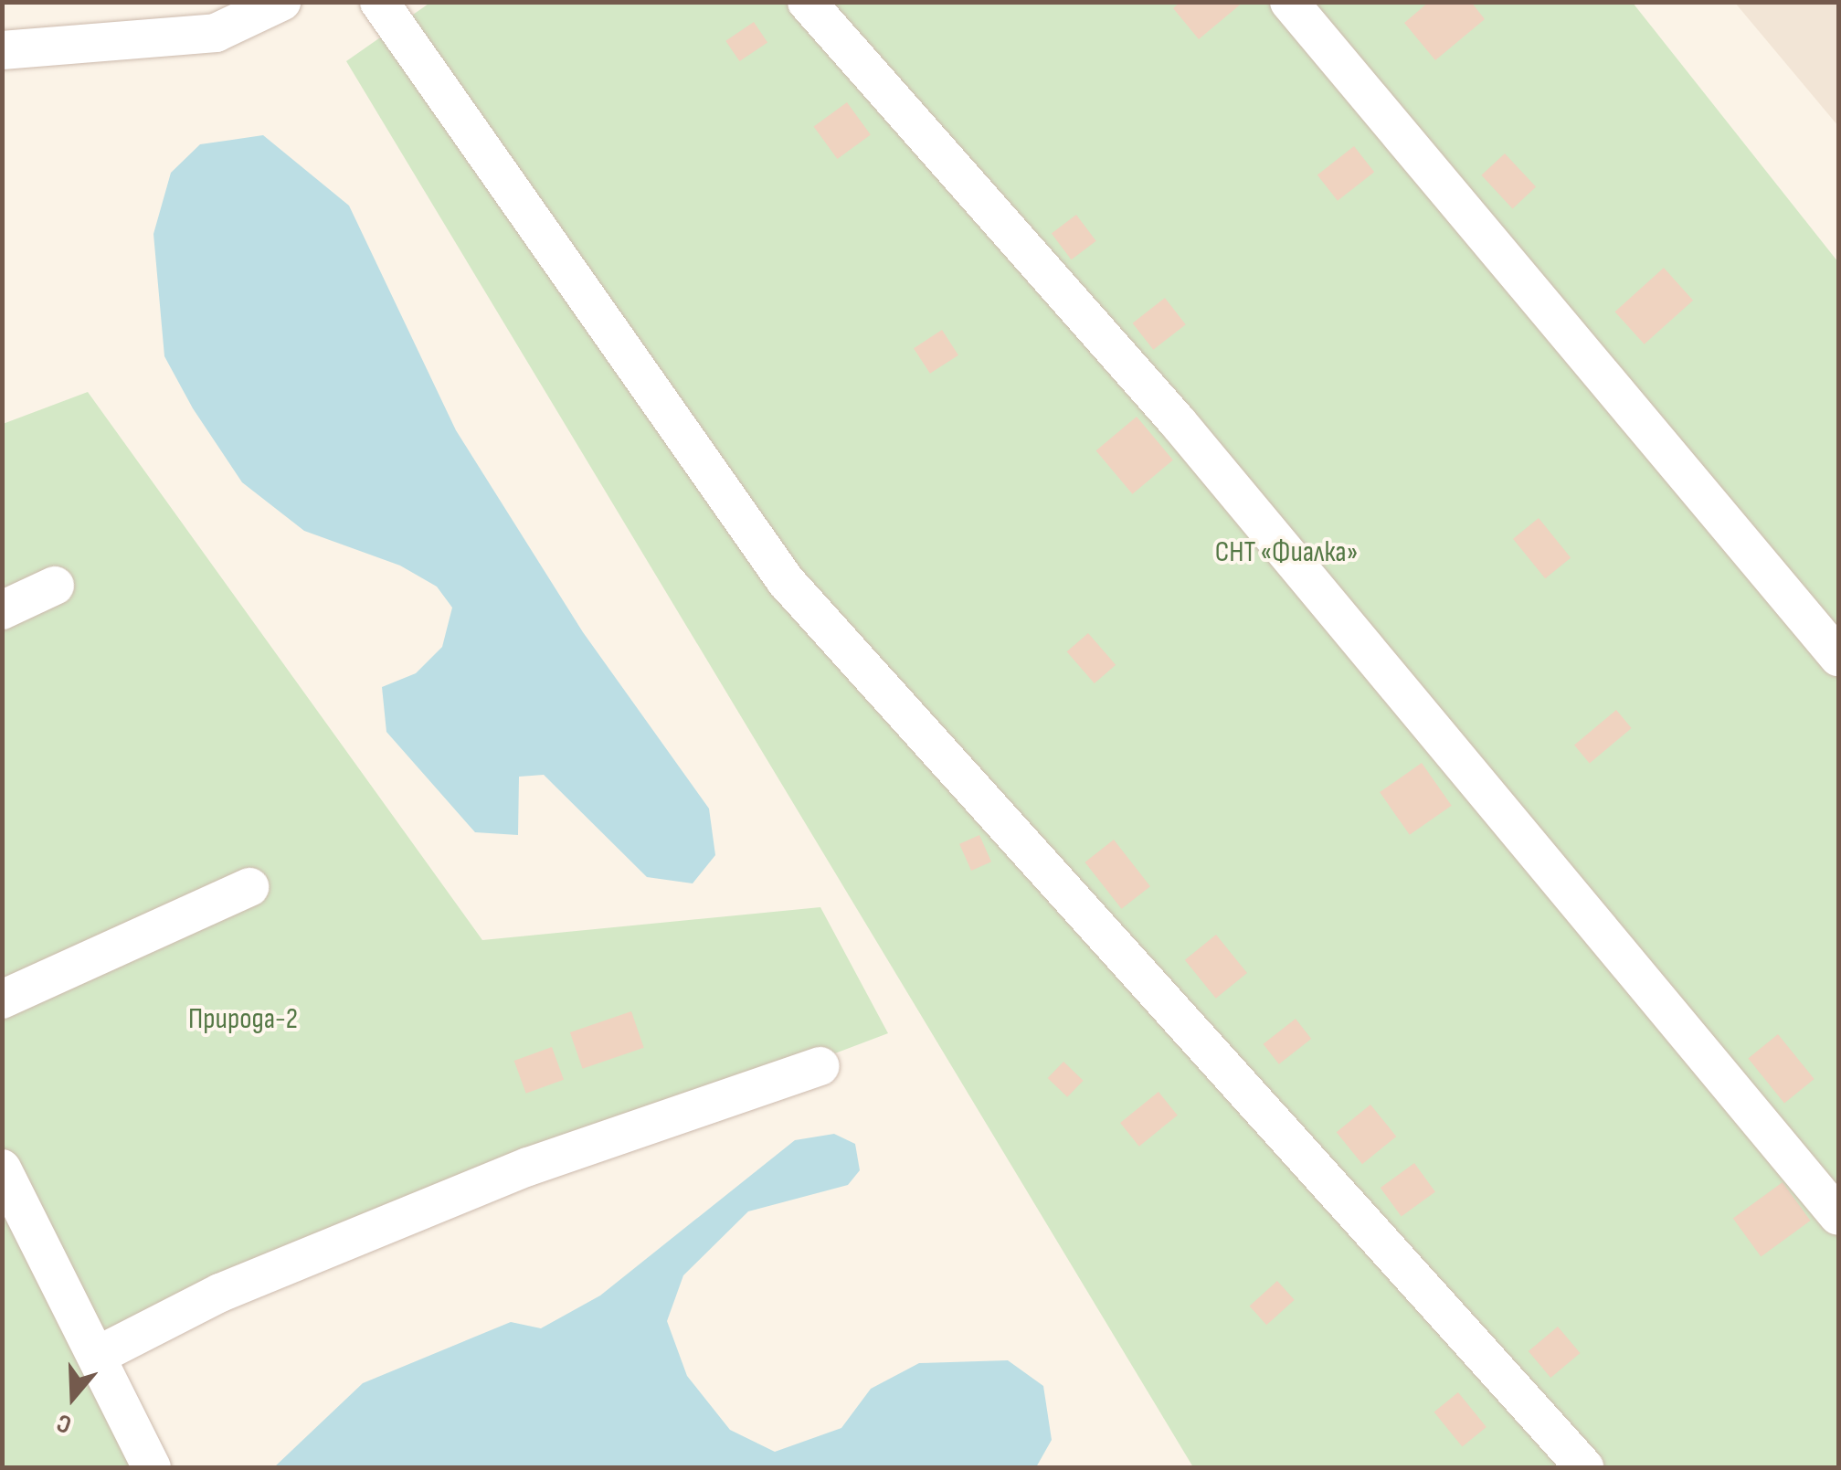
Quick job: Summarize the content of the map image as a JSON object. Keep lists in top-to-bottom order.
{
  "parks": ["СНТ «Фиалка»", "Природа-2"],
  "north": "bottom"
}
